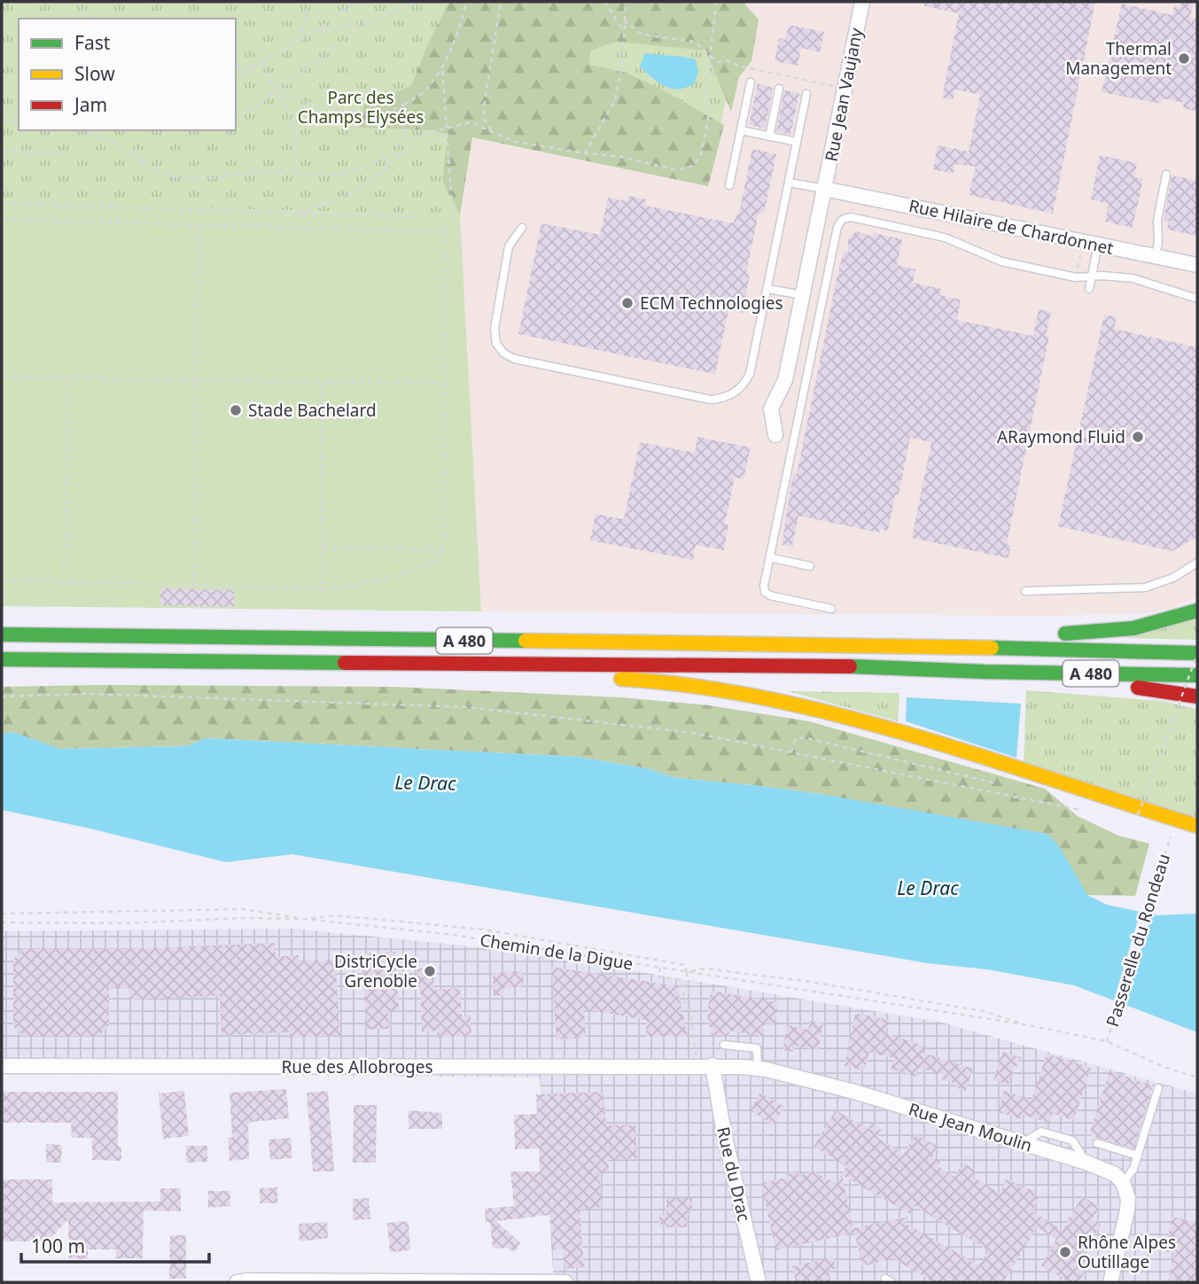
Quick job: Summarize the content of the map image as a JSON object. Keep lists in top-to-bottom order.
{
  "streets": {
    "highway": ["A 480"],
    "street": [
      "Rue Jean Vaujany",
      "Rue Hilaire de Chardonnet",
      "Rue des Allobroges",
      "Rue Jean Moulin",
      "Rue du Drac"
    ],
    "path": ["Passerelle du Rondeau", "Chemin de la Digue"]
  },
  "crossings": [
    ["Rue Jean Vaujany", "Rue Hilaire de Chardonnet"],
    ["Passerelle du Rondeau", "Chemin de la Digue"],
    ["Rue des Allobroges", "Rue Jean Moulin"],
    ["Rue des Allobroges", "Rue du Drac"],
    ["Rue Jean Moulin", "Rue du Drac"]
  ],
  "water": ["Le Drac"],
  "parks": ["Parc des Champs Elysées"],
  "places": [
    "Thermal Management",
    "ECM Technologies",
    "Stade Bachelard",
    "ARaymond Fluid",
    "DistriCycle Grenoble",
    "Rhône Alpes Outillage"
  ],
  "legend": ["Fast", "Slow", "Jam"],
  "scale_bar": "100 m"
}
